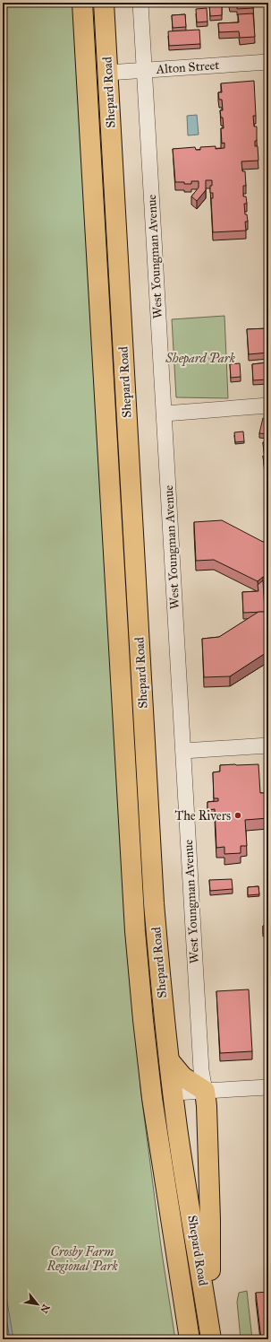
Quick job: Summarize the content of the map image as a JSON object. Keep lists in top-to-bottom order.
{
  "streets": {
    "highway": ["Shepard Road"],
    "street": ["Alton Street", "West Youngman Avenue"]
  },
  "crossings": [
    ["Alton Street", "Shepard Road"],
    ["Alton Street", "West Youngman Avenue"]
  ],
  "parks": ["Shepard Park", "Crosby Farm Regional Park"],
  "places": ["The Rivers"],
  "north": "bottom right"
}
